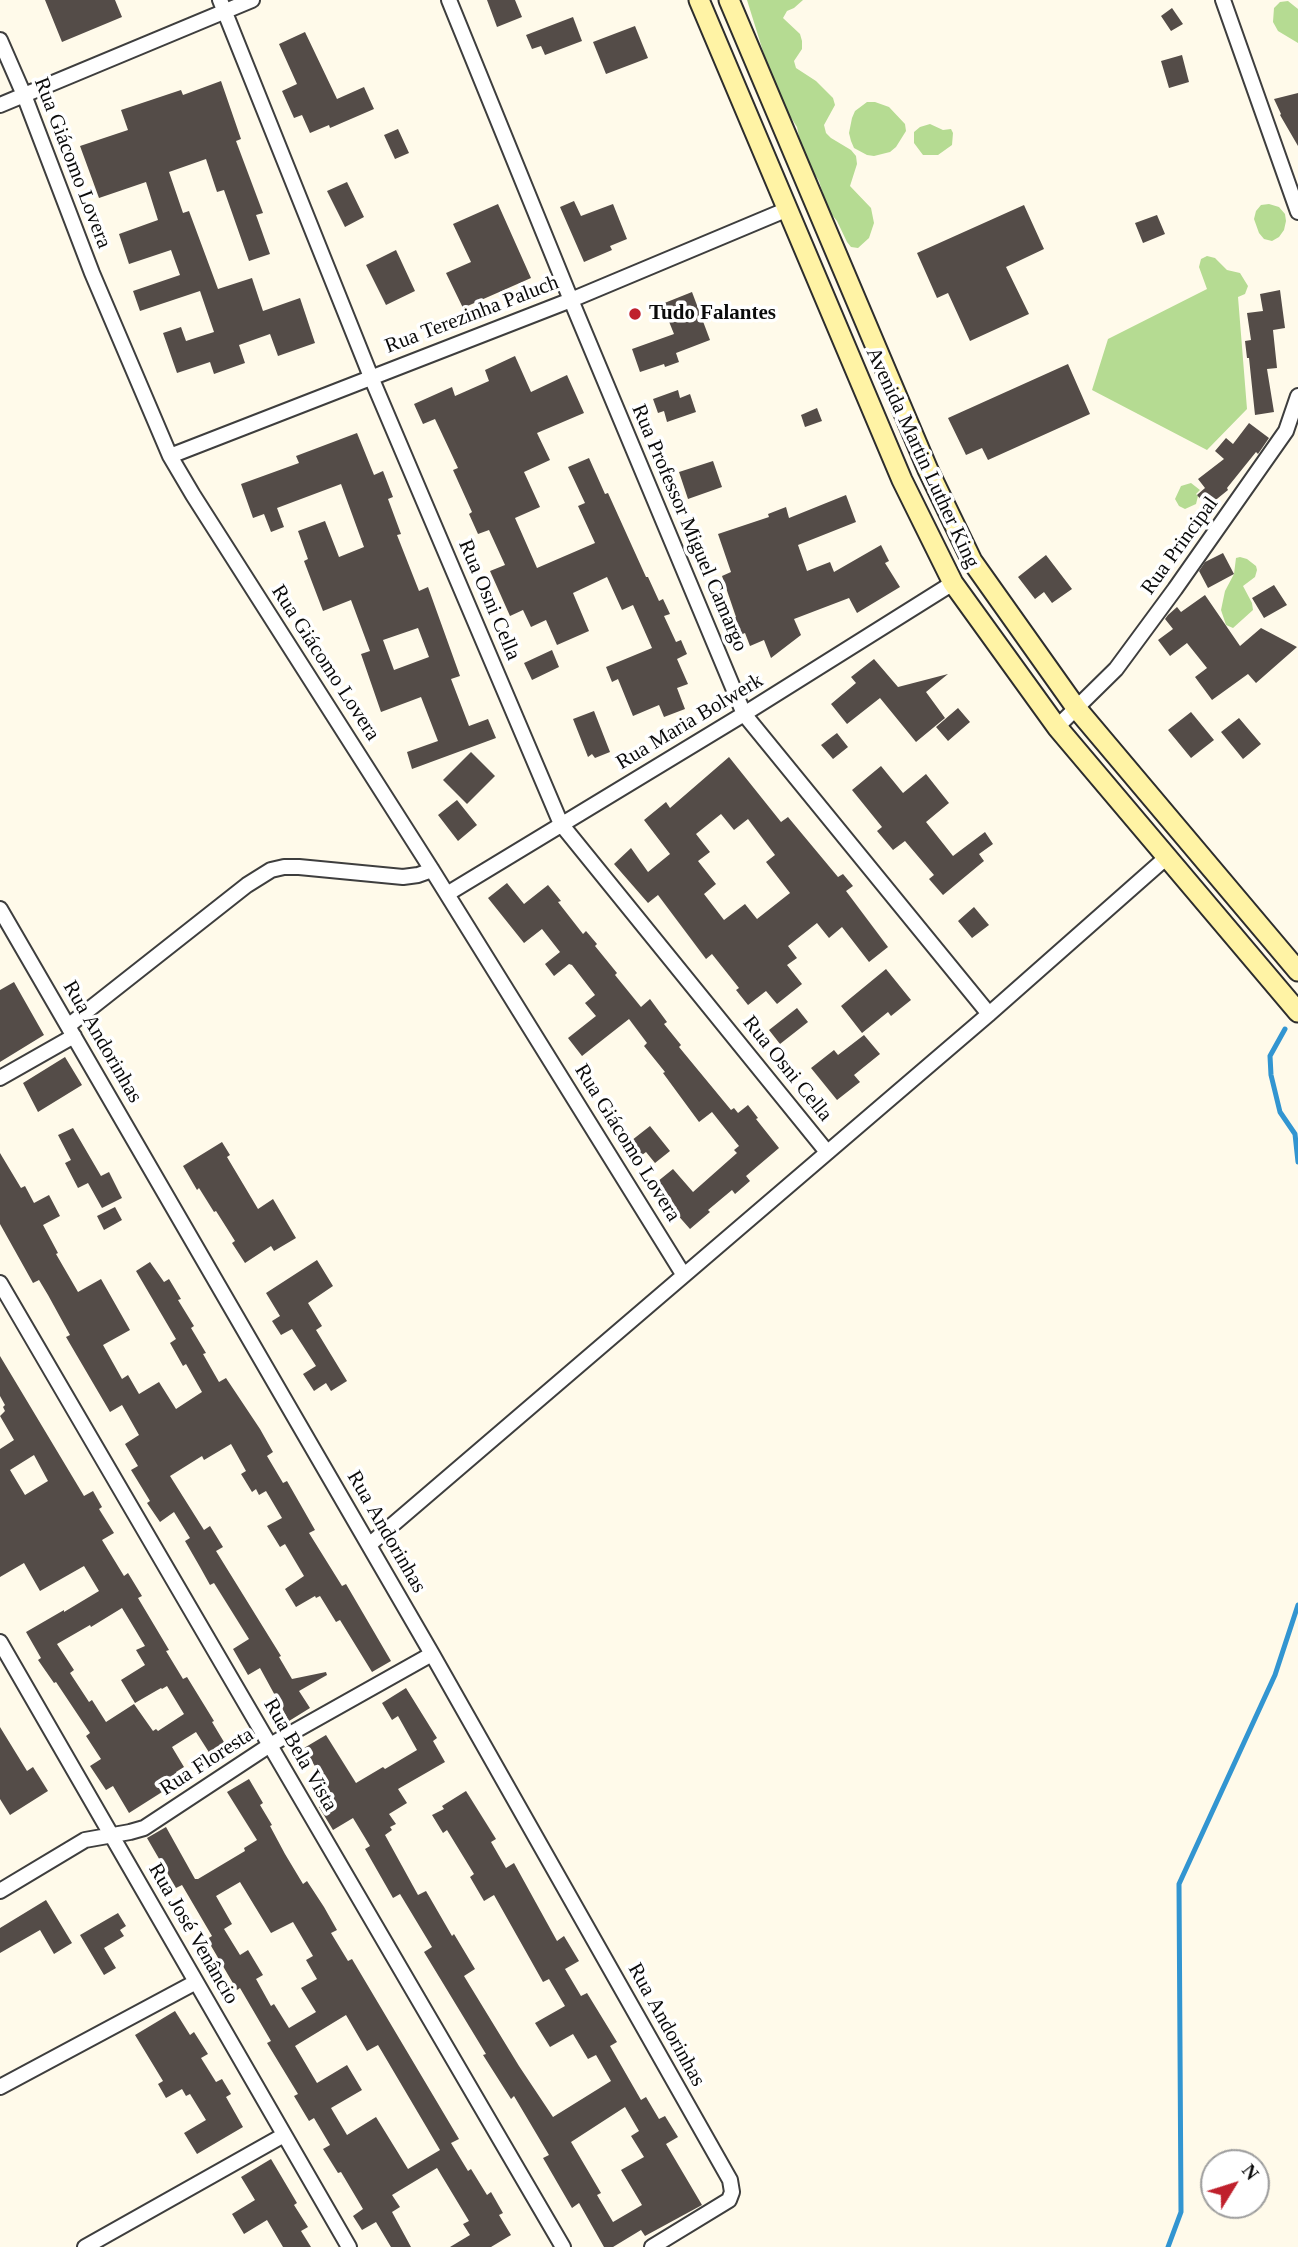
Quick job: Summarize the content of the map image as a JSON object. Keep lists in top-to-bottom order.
{
  "streets": {
    "main road": ["Avenida Martin Luther King"],
    "street": [
      "Rua Giácomo Lovera",
      "Rua Terezinha Paluch",
      "Rua Professor Miguel Camargo",
      "Rua Principal",
      "Rua Osni Cella",
      "Rua Maria Bolwerk",
      "Rua Andorinhas",
      "Rua Bela Vista",
      "Rua Floresta",
      "Rua José Venâncio"
    ]
  },
  "crossings": [
    ["Rua Giácomo Lovera", "Rua Terezinha Paluch"],
    ["Rua Giácomo Lovera", "Rua Maria Bolwerk"],
    ["Rua Terezinha Paluch", "Avenida Martin Luther King"],
    ["Rua Terezinha Paluch", "Rua Professor Miguel Camargo"],
    ["Rua Terezinha Paluch", "Rua Osni Cella"],
    ["Avenida Martin Luther King", "Rua Principal"],
    ["Avenida Martin Luther King", "Rua Maria Bolwerk"],
    ["Rua Professor Miguel Camargo", "Rua Maria Bolwerk"],
    ["Rua Osni Cella", "Rua Maria Bolwerk"],
    ["Rua Andorinhas", "Rua Floresta"],
    ["Rua Bela Vista", "Rua Floresta"],
    ["Rua Floresta", "Rua José Venâncio"]
  ],
  "places": ["Tudo Falantes"],
  "north": "top right"
}
